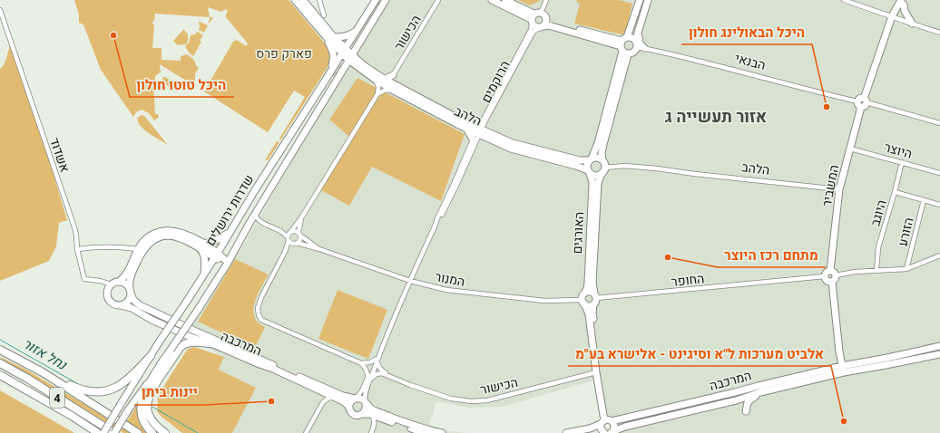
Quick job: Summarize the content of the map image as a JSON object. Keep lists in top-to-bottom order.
{
  "streets": {
    "highway": ["4"],
    "street": [
      "הכישור",
      "הבנאי",
      "הרוקמים",
      "הלהב",
      "היוצר",
      "אשדוד",
      "המשביר",
      "שדרות ירושלים",
      "היוגב",
      "הזורע",
      "האורגים",
      "המנור",
      "החופר",
      "המרכבה"
    ]
  },
  "crossings": [
    ["הבנאי", "המשביר"],
    ["הרוקמים", "הלהב"],
    ["הרוקמים", "המנור"],
    ["הרוקמים", "המרכבה"],
    ["הלהב", "המשביר"],
    ["הלהב", "שדרות ירושלים"],
    ["הלהב", "האורגים"],
    ["היוצר", "המשביר"],
    ["היוצר", "היוגב"],
    ["אשדוד", "המרכבה"],
    ["המשביר", "החופר"],
    ["שדרות ירושלים", "4"],
    ["היוגב", "החופר"],
    ["הזורע", "החופר"],
    ["האורגים", "המנור"],
    ["האורגים", "החופר"],
    ["האורגים", "המרכבה"]
  ],
  "districts": ["אזור תעשייה ג"],
  "water": ["נחל אזור"],
  "parks": ["פארק פרס"],
  "places": [
    "היכל טוטו חולון",
    "היכל הבאולינג חולון",
    "מתחם רכז היוצר",
    "יינות ביתן",
    "אלביט מערכות ל\"א וסיגינט - אלישרא בע\"מ"
  ]
}
